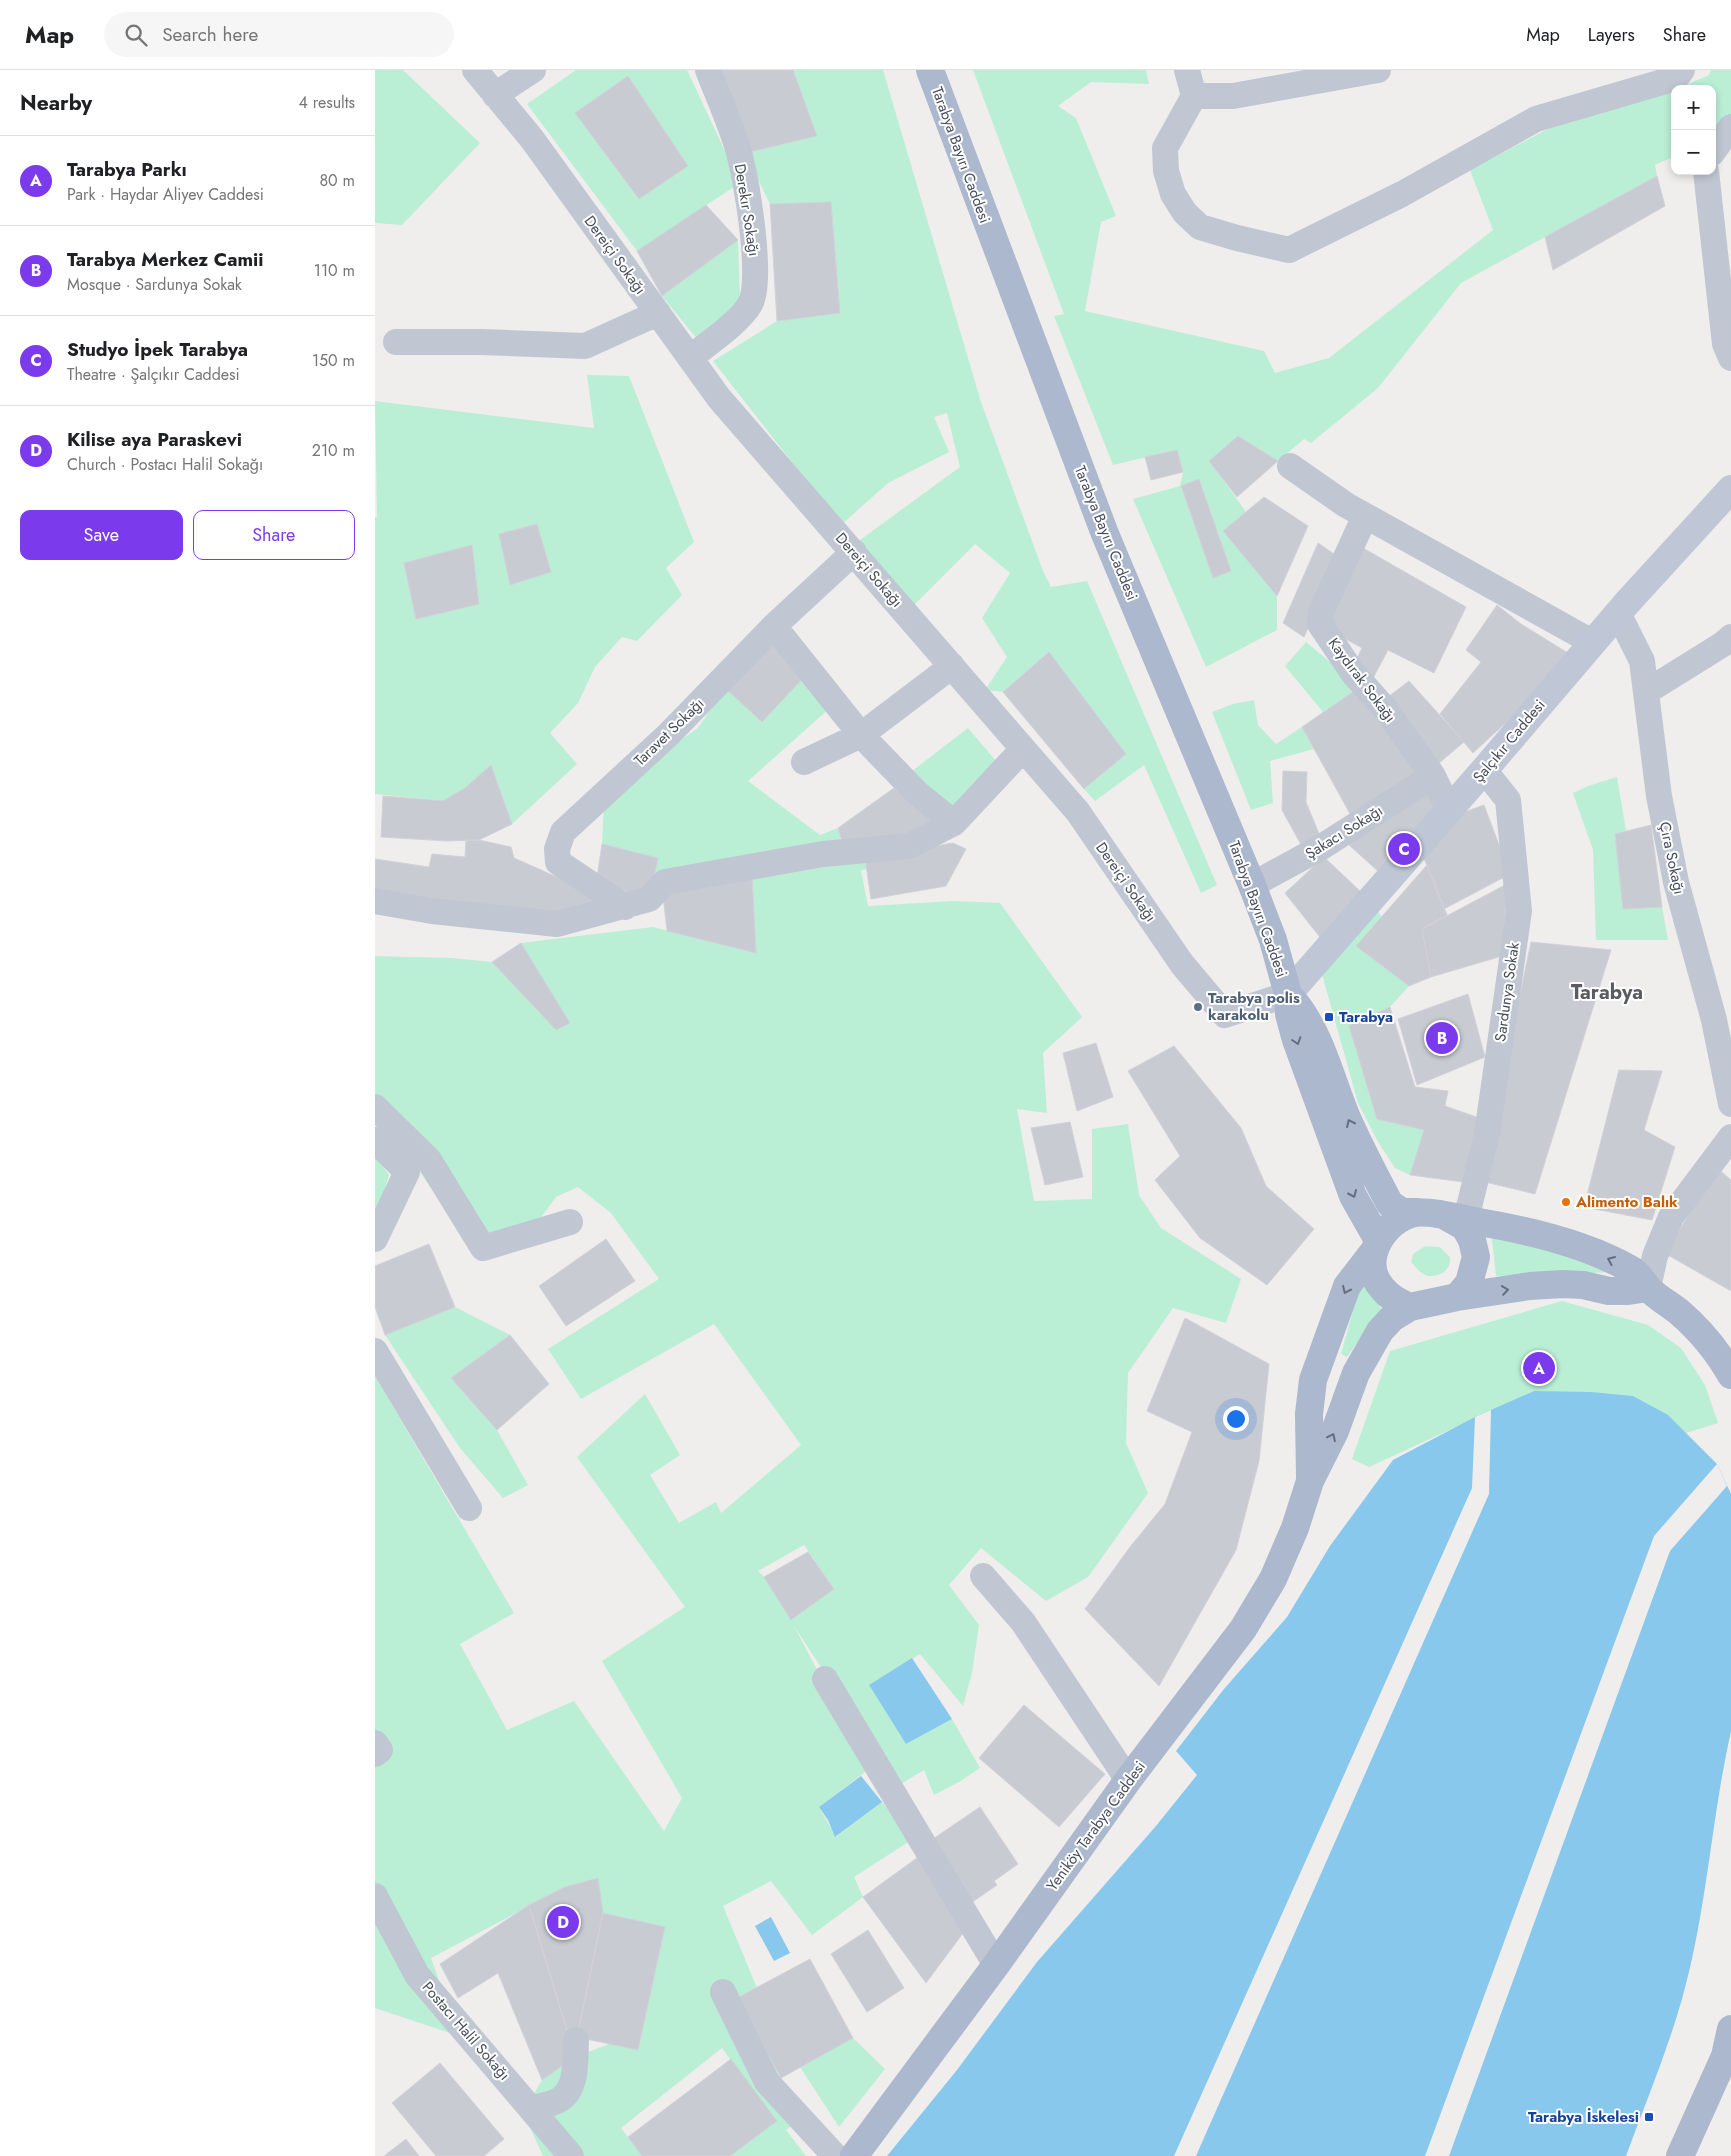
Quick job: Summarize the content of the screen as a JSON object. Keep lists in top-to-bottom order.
{
  "streets": {
    "main road": ["Tarabya Bayırı Caddesi", "Şalçıkır Caddesi", "Yeniköy Tarabya Caddesi"],
    "street": [
      "Derekır Sokağı",
      "Dereiçi Sokağı",
      "Kaydırak Sokağı",
      "Taravet Sokağı",
      "Şakacı Sokağı",
      "Çıra Sokağı",
      "Sardunya Sokak",
      "Postacı Halil Sokağı"
    ]
  },
  "crossings": [
    ["Tarabya Bayırı Caddesi", "Dereiçi Sokağı"],
    ["Tarabya Bayırı Caddesi", "Şalçıkır Caddesi"],
    ["Tarabya Bayırı Caddesi", "Şakacı Sokağı"],
    ["Tarabya Bayırı Caddesi", "Sardunya Sokak"],
    ["Derekır Sokağı", "Dereiçi Sokağı"],
    ["Dereiçi Sokağı", "Taravet Sokağı"],
    ["Dereiçi Sokağı", "Şalçıkır Caddesi"],
    ["Kaydırak Sokağı", "Şalçıkır Caddesi"],
    ["Kaydırak Sokağı", "Şakacı Sokağı"],
    ["Şalçıkır Caddesi", "Çıra Sokağı"],
    ["Şalçıkır Caddesi", "Sardunya Sokak"]
  ],
  "districts": ["Tarabya"],
  "places": {
    "other": ["Tarabya polis karakolu", "Alimento Balık"],
    "transit": ["Tarabya", "Tarabya İskelesi"]
  },
  "page": {
    "header": "Map",
    "search": "Search here",
    "nav": ["Map", "Layers", "Share"],
    "heading": ["Nearby", "4 results"],
    "map_buttons": ["+", "−"],
    "list": [
      {
        "mark": "A",
        "name": "Tarabya Parkı",
        "note": "Park · Haydar Aliyev Caddesi",
        "value": "80 m"
      },
      {
        "mark": "B",
        "name": "Tarabya Merkez Camii",
        "note": "Mosque · Sardunya Sokak",
        "value": "110 m"
      },
      {
        "mark": "C",
        "name": "Studyo İpek Tarabya",
        "note": "Theatre · Şalçıkır Caddesi",
        "value": "150 m"
      },
      {
        "mark": "D",
        "name": "Kilise aya Paraskevi",
        "note": "Church · Postacı Halil Sokağı",
        "value": "210 m"
      }
    ],
    "buttons": ["Save", "Share"],
    "pins": [
      "C",
      "B",
      "A",
      "D"
    ]
  }
}
